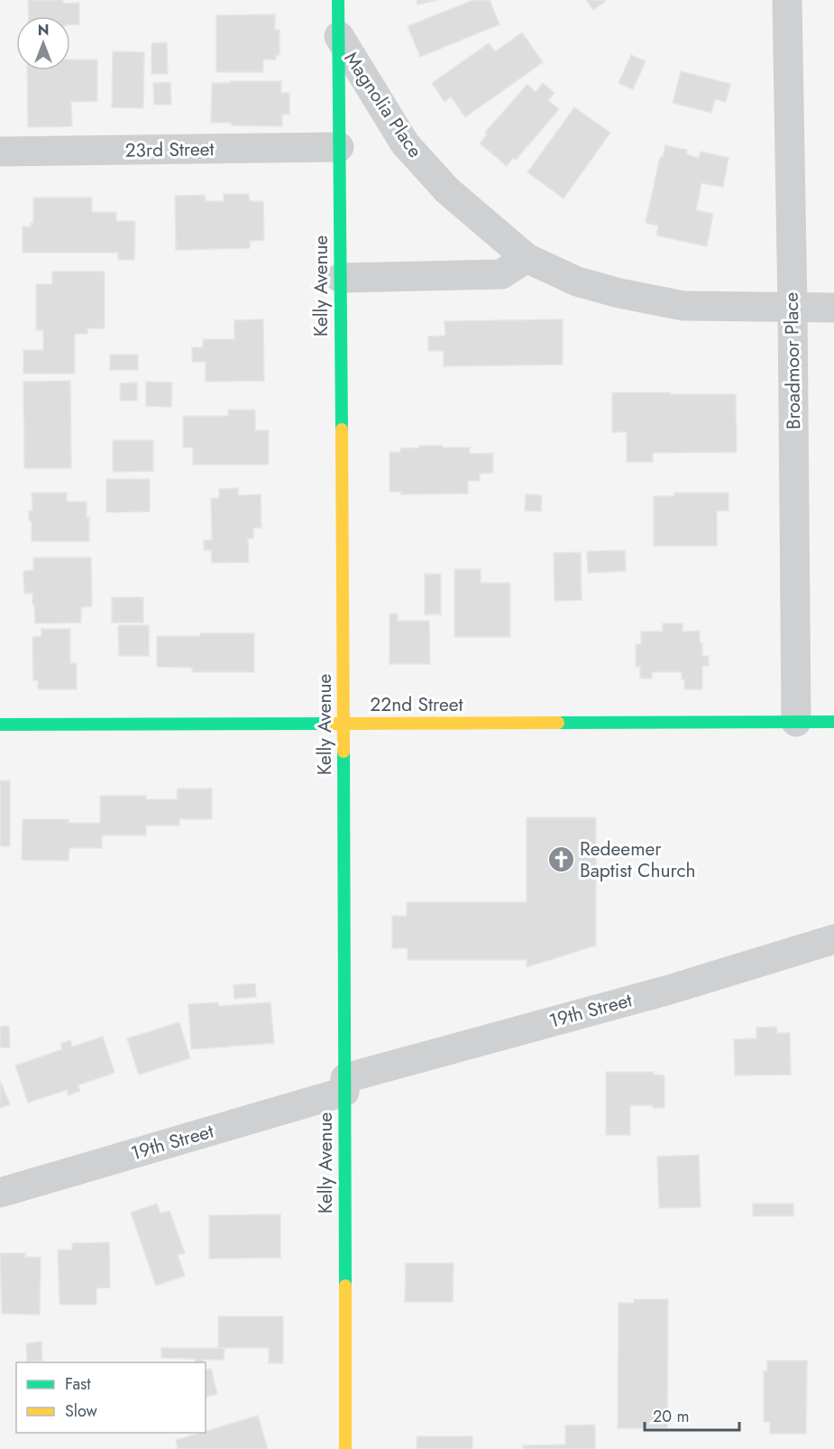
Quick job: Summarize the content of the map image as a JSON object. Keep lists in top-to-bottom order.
{
  "streets": {
    "street": [
      "Magnolia Place",
      "23rd Street",
      "Kelly Avenue",
      "Broadmoor Place",
      "22nd Street",
      "19th Street"
    ]
  },
  "crossings": [
    ["Magnolia Place", "Kelly Avenue"],
    ["Magnolia Place", "Broadmoor Place"],
    ["23rd Street", "Kelly Avenue"],
    ["Kelly Avenue", "22nd Street"],
    ["Kelly Avenue", "19th Street"],
    ["Broadmoor Place", "22nd Street"]
  ],
  "places": {
    "church": ["Redeemer Baptist Church"]
  },
  "legend": ["Fast", "Slow"],
  "scale_bar": "20 m",
  "north": "top"
}
